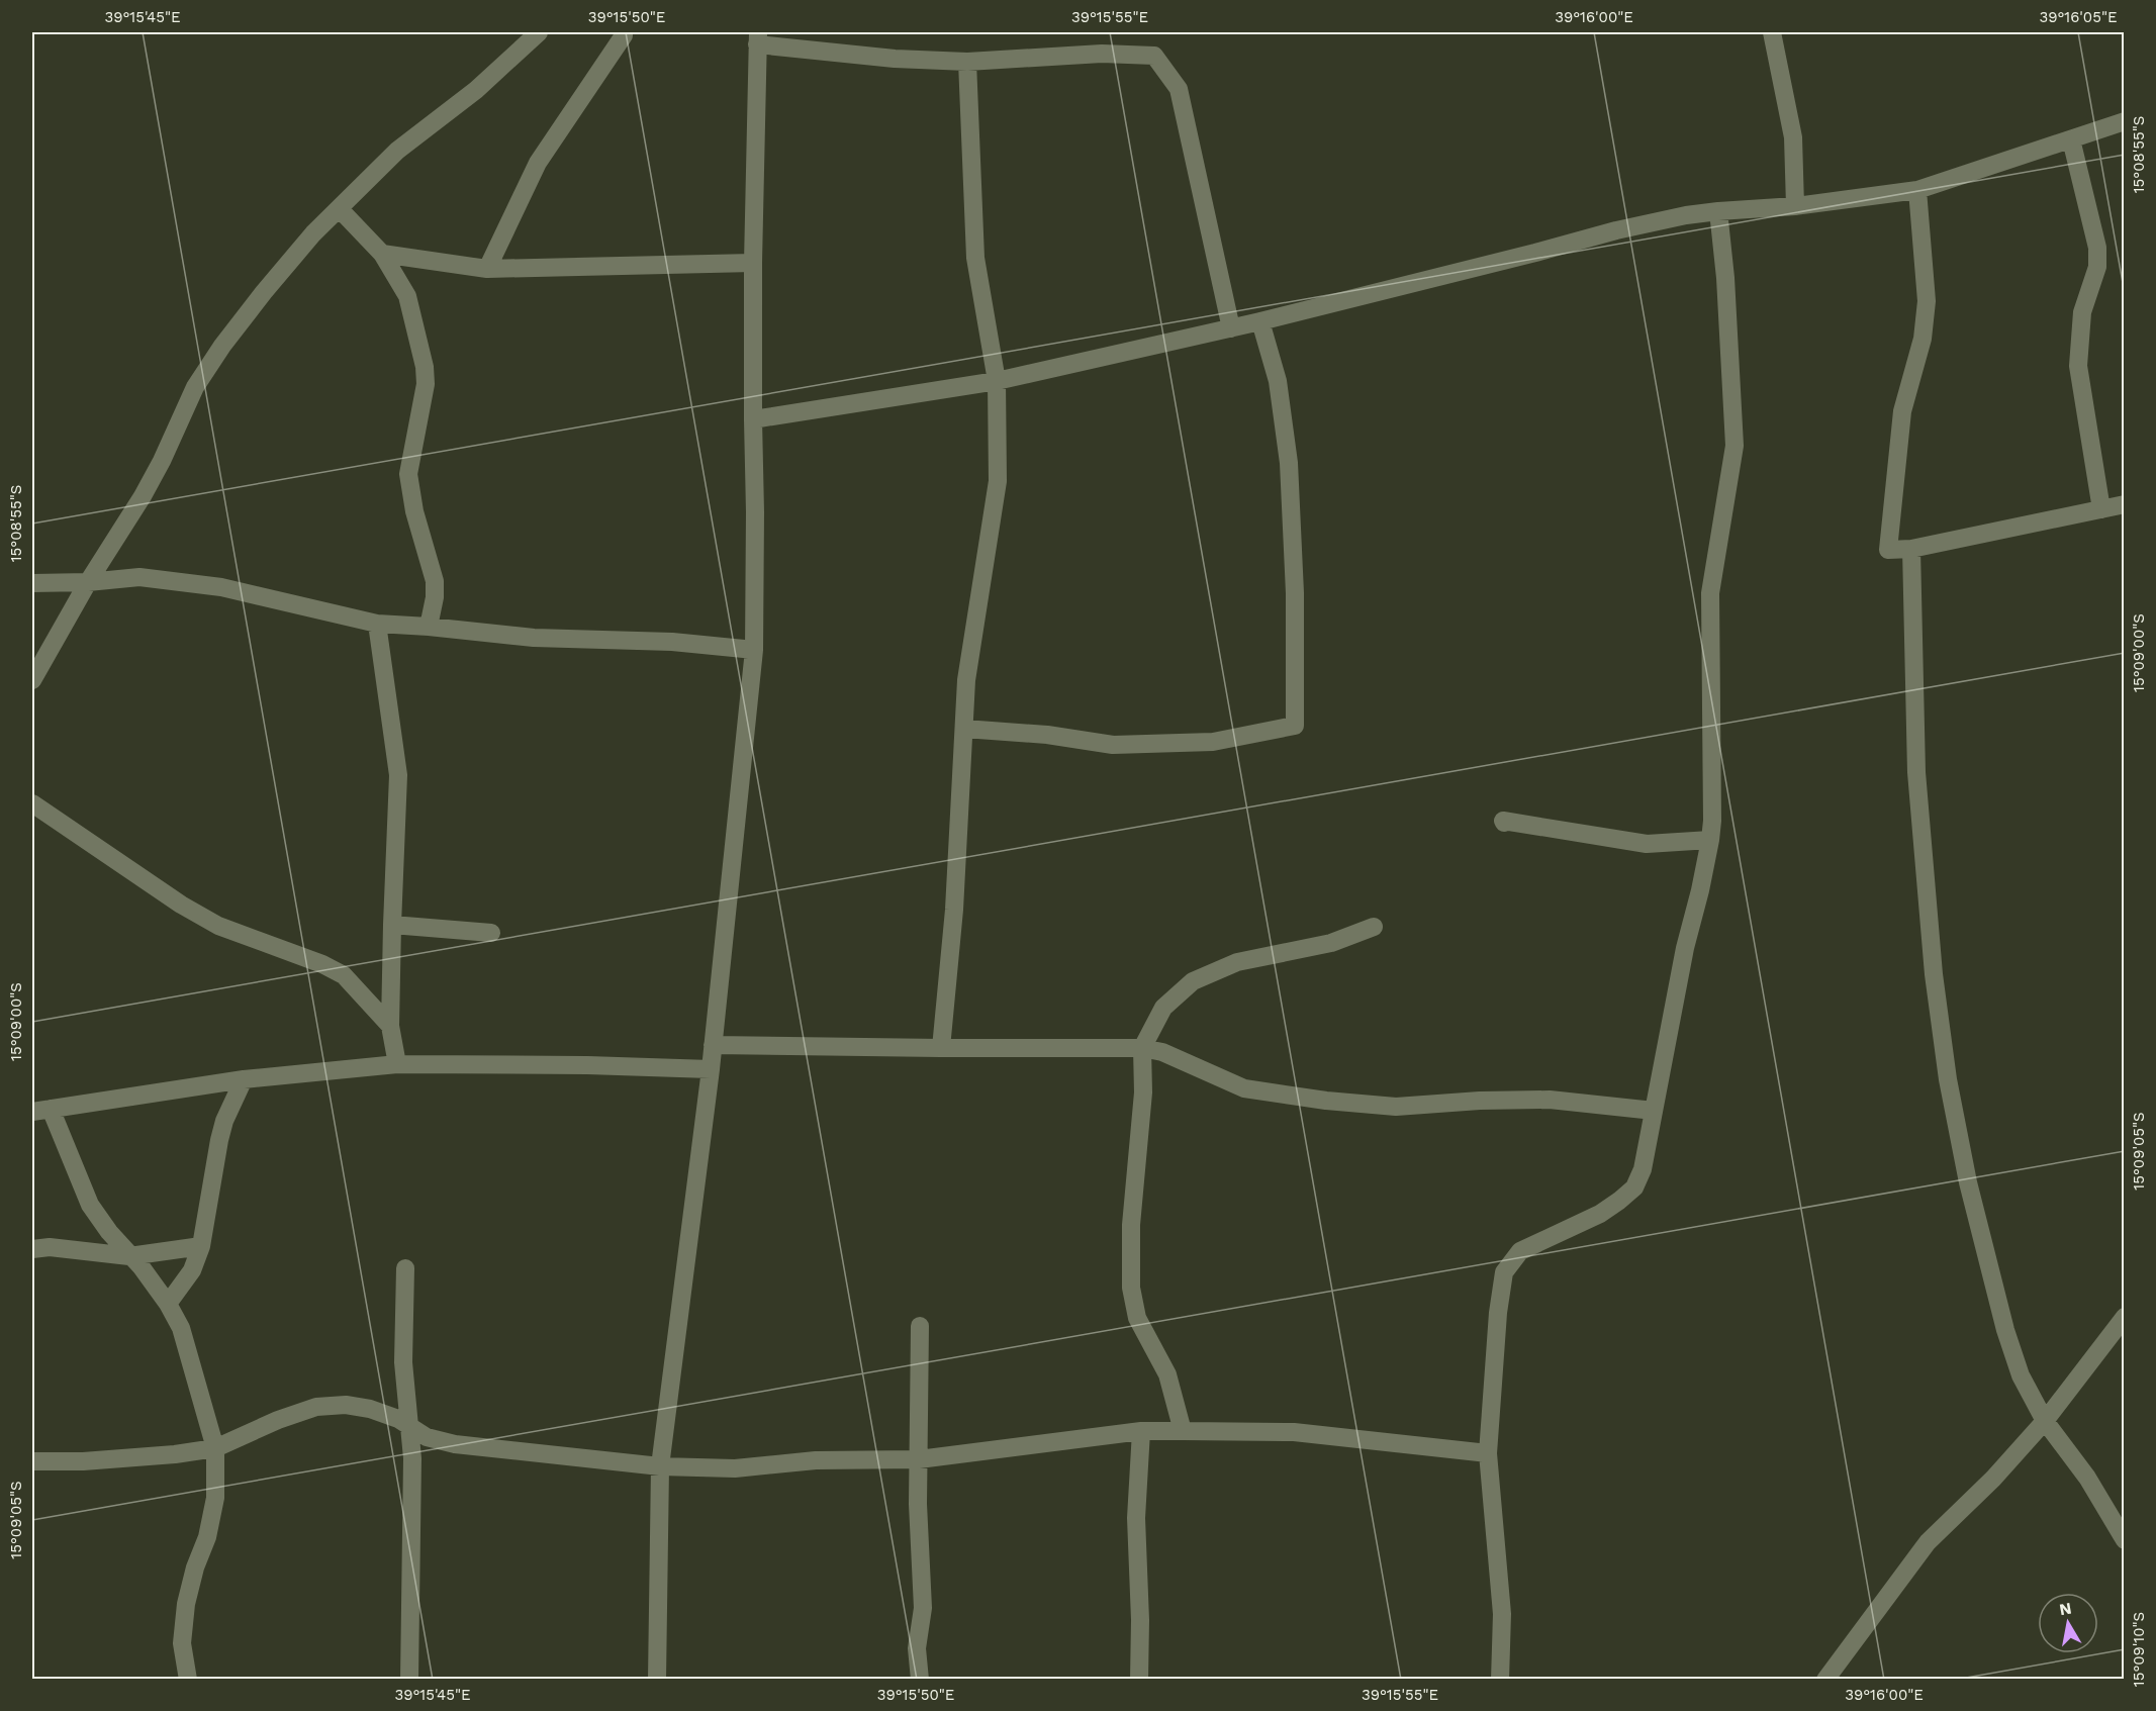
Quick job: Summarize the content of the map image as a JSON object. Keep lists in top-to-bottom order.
{
  "north": "top",
  "coordinates": [
    "39°15'45\"E",
    "39°15'50\"E",
    "39°15'55\"E",
    "39°16'00\"E",
    "39°16'05\"E",
    "15°08'55\"S",
    "15°09'00\"S",
    "15°09'05\"S",
    "15°09'10\"S"
  ]
}
